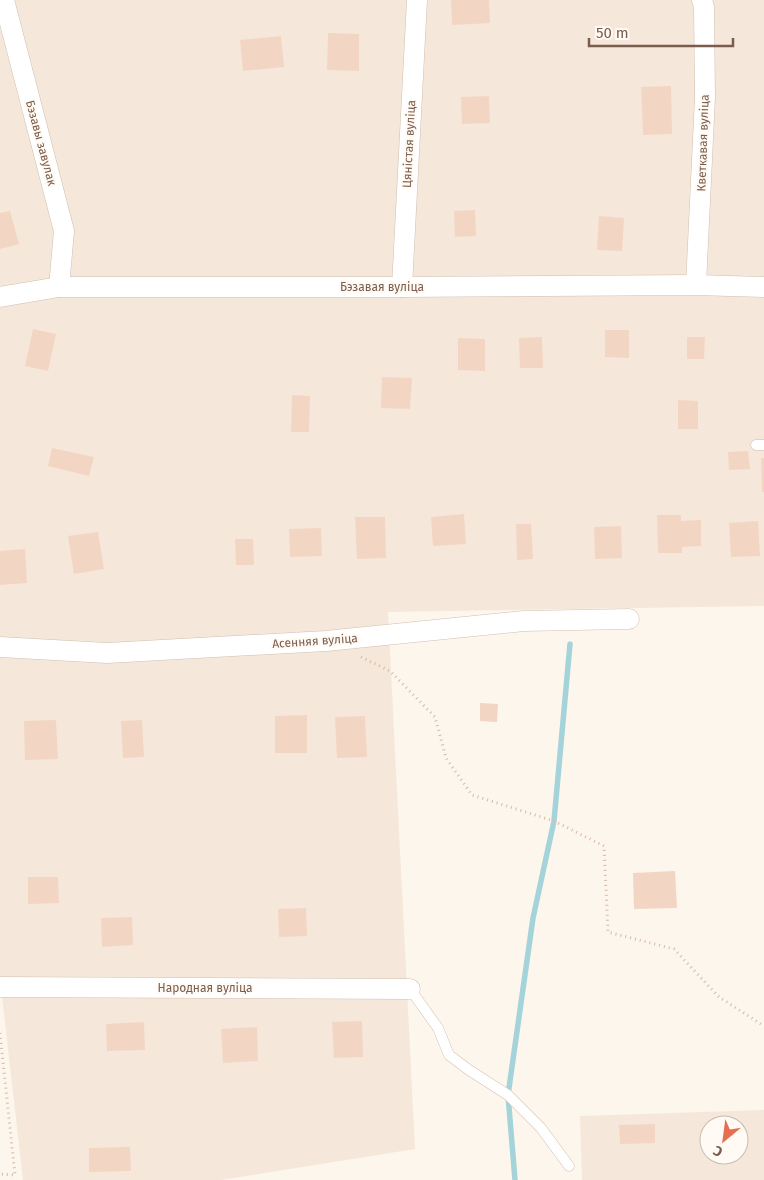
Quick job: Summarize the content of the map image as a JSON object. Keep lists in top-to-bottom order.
{
  "streets": {
    "street": [
      "Бэзавы завулак",
      "Кветкавая вуліца",
      "Цяністая вуліца",
      "Бэзавая вуліца",
      "Асенняя вуліца",
      "Народная вуліца"
    ]
  },
  "crossings": [
    ["Бэзавы завулак", "Бэзавая вуліца"],
    ["Кветкавая вуліца", "Бэзавая вуліца"],
    ["Цяністая вуліца", "Бэзавая вуліца"]
  ],
  "scale_bar": "50 m",
  "north": "bottom left"
}
